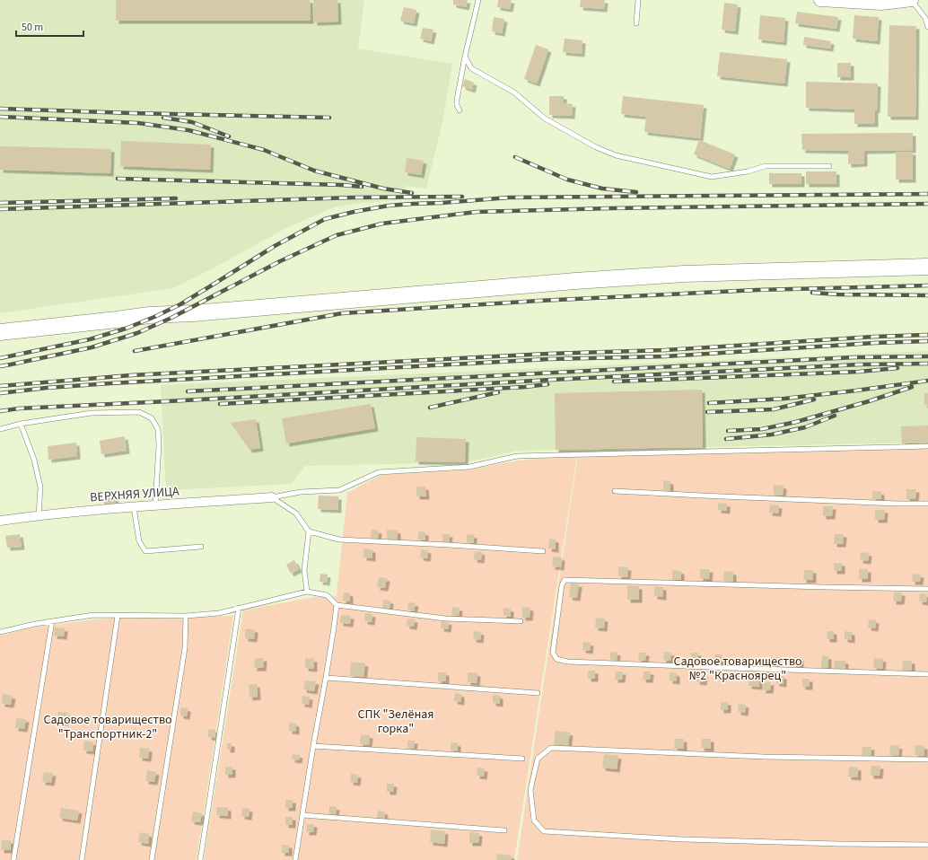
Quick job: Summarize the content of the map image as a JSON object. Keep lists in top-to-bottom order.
{
  "streets": {
    "street": ["ВЕРХНЯЯ УЛИЦА"]
  },
  "parks": ["Садовое товарищество №2 \"Красноярец\"", "СПК \"Зелёная горка\"", "Садовое товарищество \"Транспортник-2\""],
  "scale_bar": "50 m"
}
